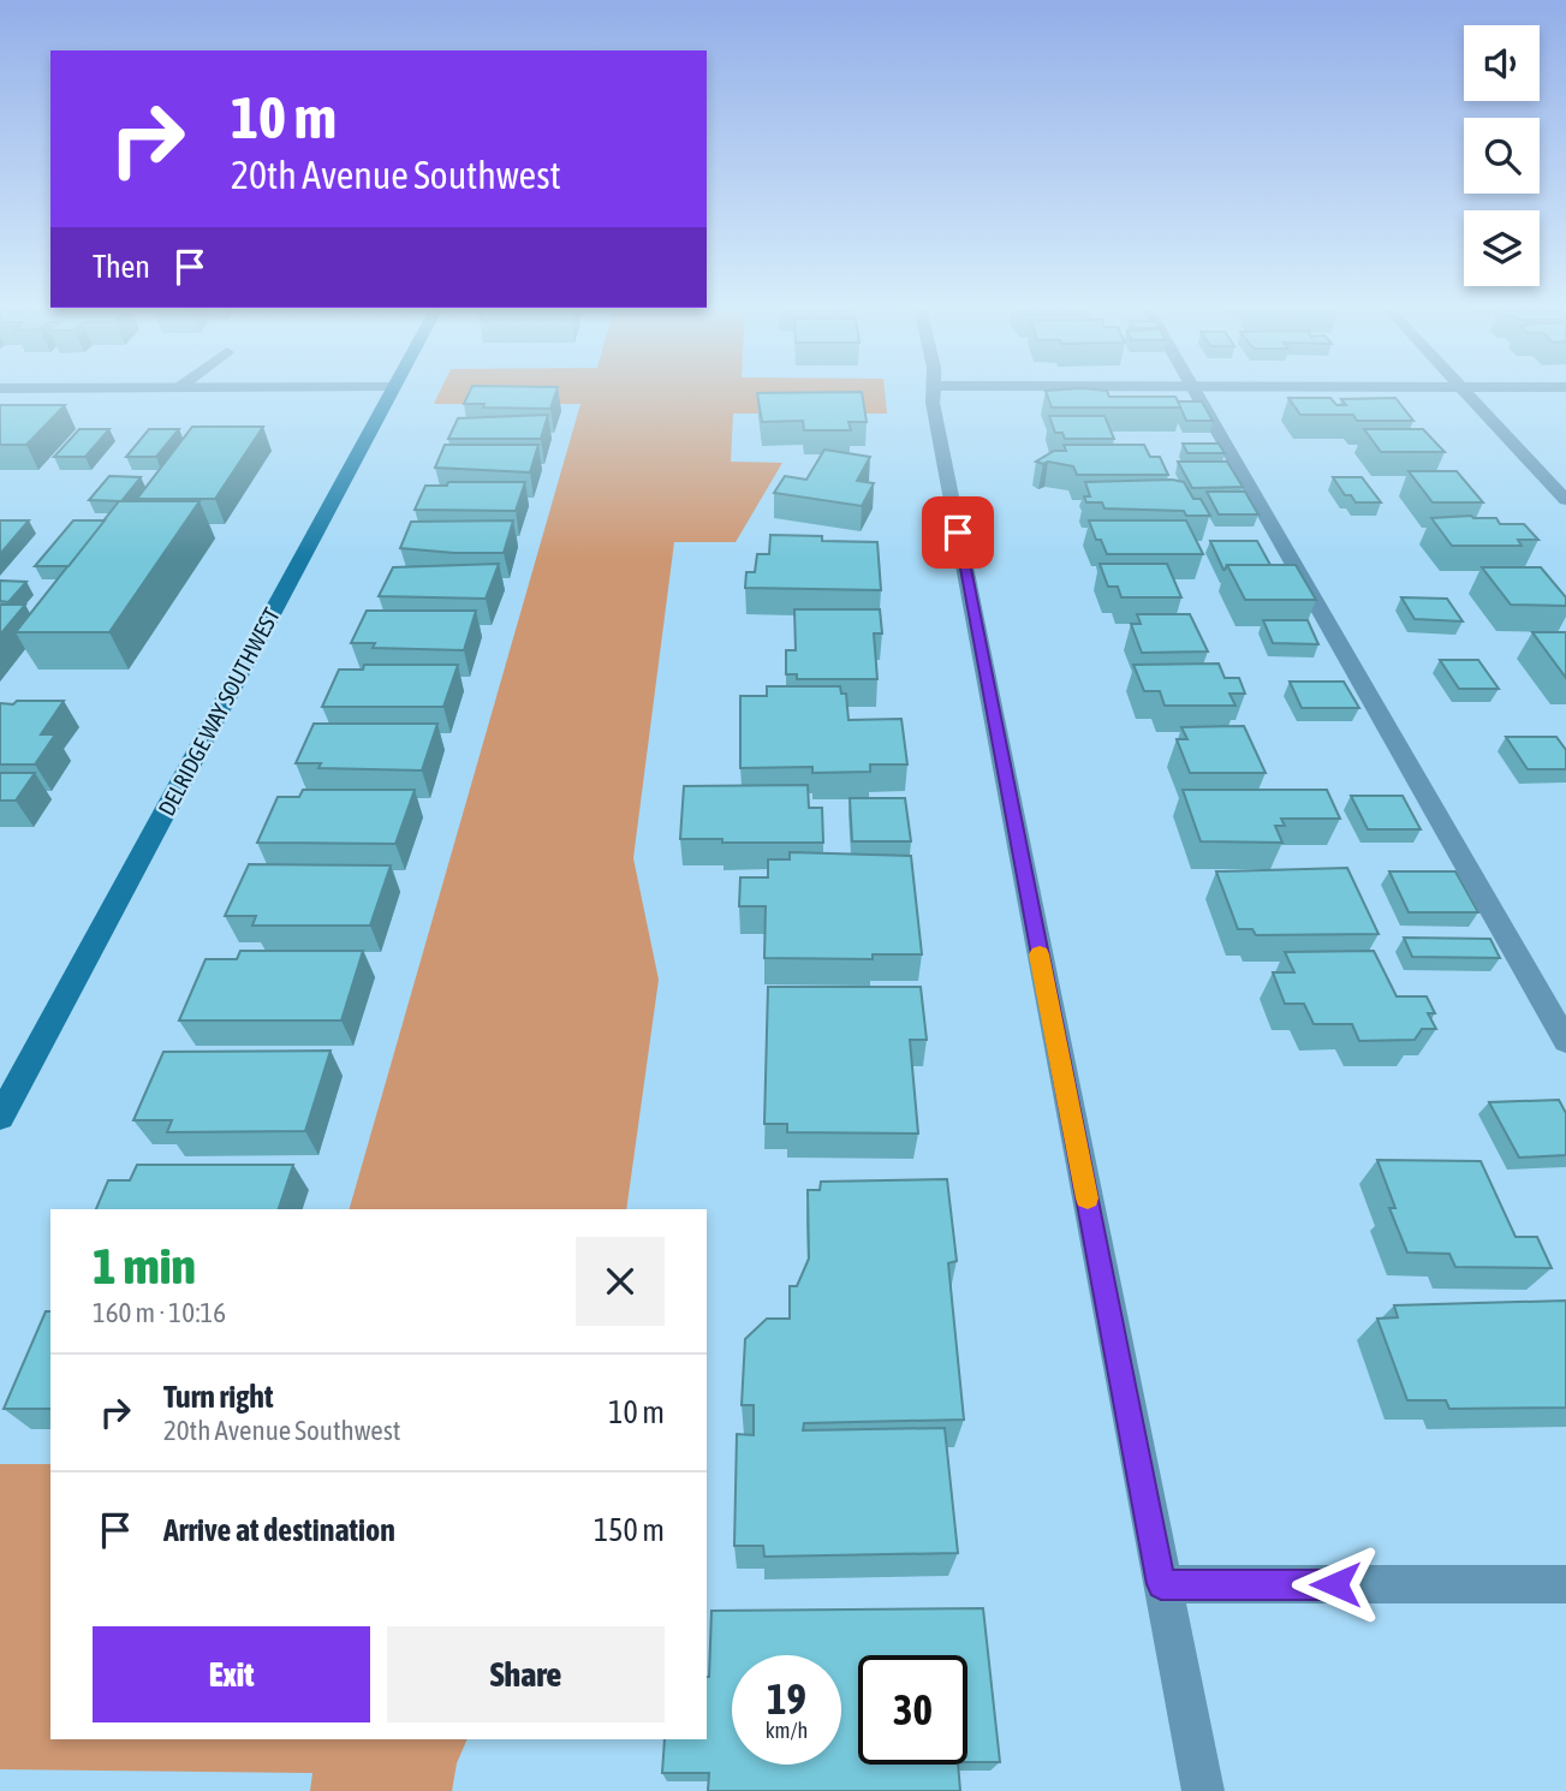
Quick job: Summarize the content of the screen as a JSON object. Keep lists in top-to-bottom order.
{
  "streets": {
    "main road": ["DELRIDGE WAY SOUTHWEST"]
  },
  "page": {
    "turn": ["10 m", "20th Avenue Southwest"],
    "then": "Then",
    "heading": ["1 min", "160 m · 10:16"],
    "list": [
      {
        "name": "Turn right",
        "note": "20th Avenue Southwest",
        "value": "10 m"
      },
      {
        "name": "Arrive at destination",
        "value": "150 m"
      }
    ],
    "buttons": ["Exit", "Share"],
    "speed": "19 km/h",
    "limit": "30"
  }
}
